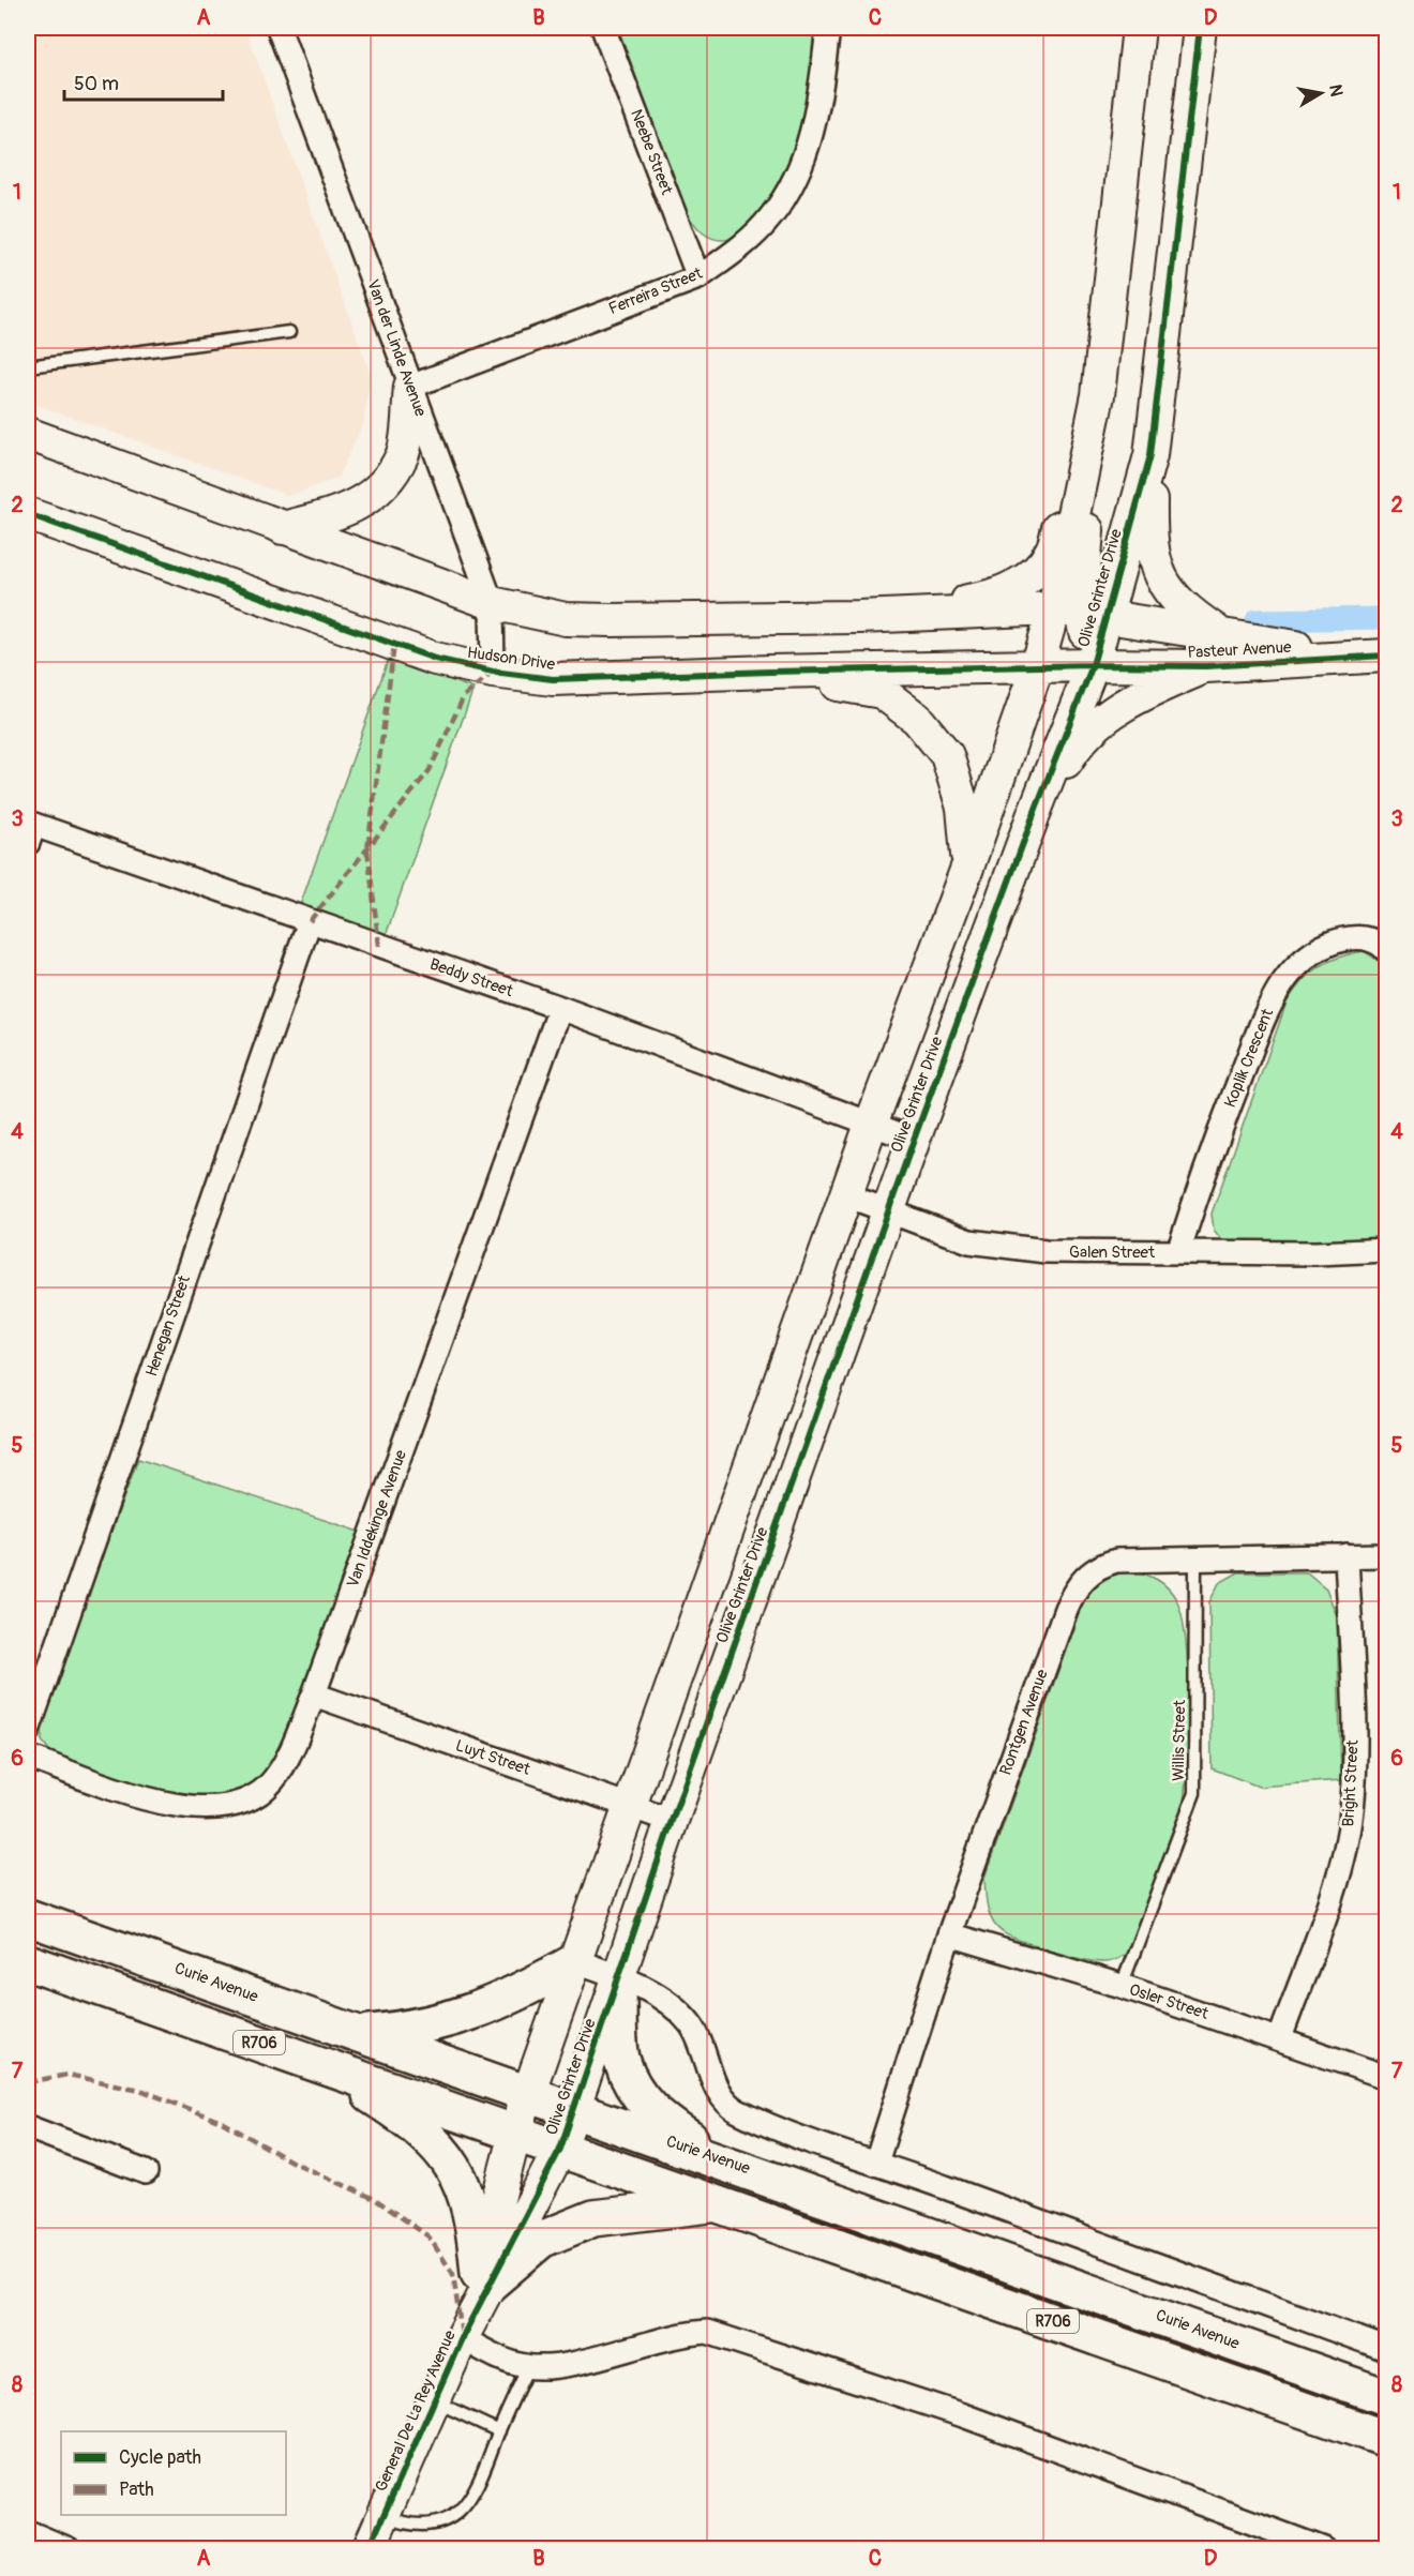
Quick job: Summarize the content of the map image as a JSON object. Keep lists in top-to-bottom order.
{
  "streets": {
    "main road": ["Curie Avenue", "R706"],
    "street": [
      "Neebe Street",
      "Ferreira Street",
      "Van der Linde Avenue",
      "Olive Grinter Drive",
      "Pasteur Avenue",
      "Hudson Drive",
      "Beddy Street",
      "Koplik Crescent",
      "Galen Street",
      "Henegan Street",
      "Van Iddekinge Avenue",
      "Rontgen Avenue",
      "Luyt Street",
      "Bright Street",
      "Osler Street",
      "General De La Rey Avenue"
    ],
    "lane": ["Willis Street"]
  },
  "crossings": [
    ["Neebe Street", "Ferreira Street"],
    ["Ferreira Street", "Van der Linde Avenue"],
    ["Van der Linde Avenue", "Hudson Drive"],
    ["Olive Grinter Drive", "Pasteur Avenue"],
    ["Olive Grinter Drive", "Hudson Drive"],
    ["Olive Grinter Drive", "Beddy Street"],
    ["Olive Grinter Drive", "Galen Street"],
    ["Olive Grinter Drive", "Luyt Street"],
    ["Olive Grinter Drive", "Curie Avenue"],
    ["Olive Grinter Drive", "R706"],
    ["Olive Grinter Drive", "General De La Rey Avenue"],
    ["Pasteur Avenue", "Hudson Drive"],
    ["Beddy Street", "Henegan Street"],
    ["Beddy Street", "Van Iddekinge Avenue"],
    ["Koplik Crescent", "Galen Street"],
    ["Van Iddekinge Avenue", "Luyt Street"],
    ["Rontgen Avenue", "Willis Street"],
    ["Rontgen Avenue", "Bright Street"],
    ["Rontgen Avenue", "Osler Street"],
    ["Willis Street", "Osler Street"],
    ["Bright Street", "Osler Street"],
    ["R706", "General De La Rey Avenue"]
  ],
  "legend": ["Cycle path", "Path"],
  "scale_bar": "50 m",
  "north": "right",
  "grid": {
    "columns": [
      "A",
      "B",
      "C",
      "D"
    ],
    "rows": [
      "1",
      "2",
      "3",
      "4",
      "5",
      "6",
      "7",
      "8"
    ]
  }
}
